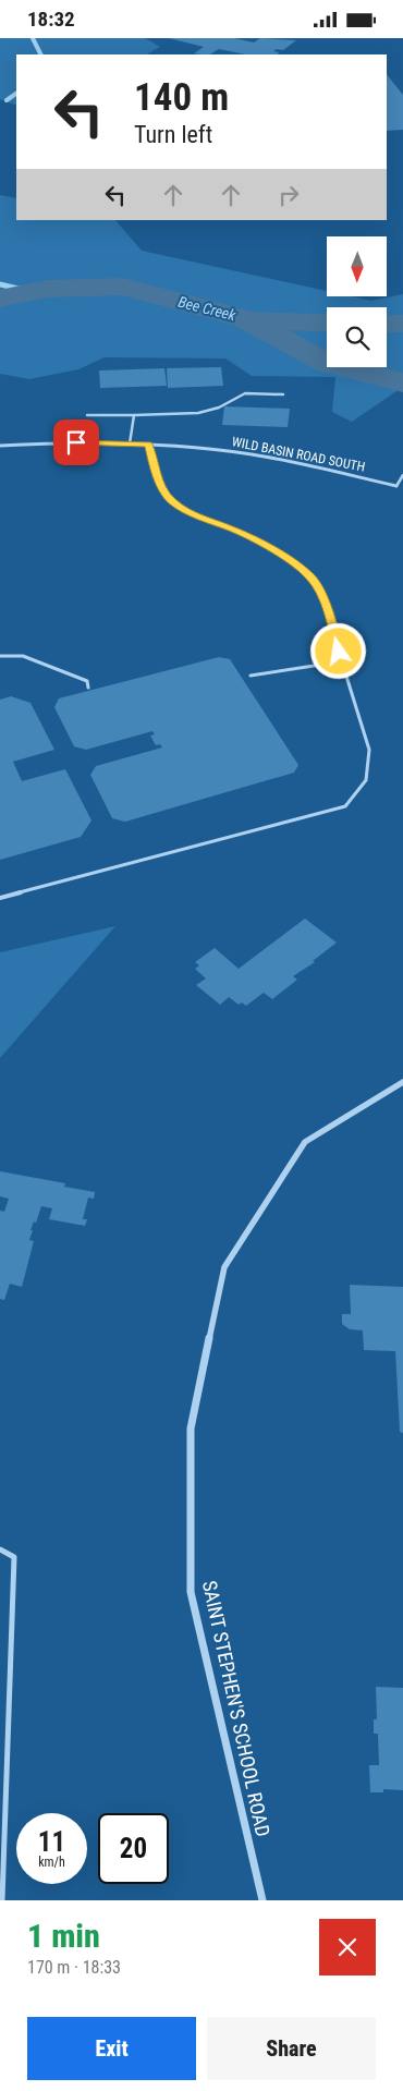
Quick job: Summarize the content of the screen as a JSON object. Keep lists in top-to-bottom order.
{
  "streets": {
    "street": ["WILD BASIN ROAD SOUTH", "SAINT STEPHEN'S SCHOOL ROAD"]
  },
  "water": ["Bee Creek"],
  "north": "bottom",
  "page": {
    "status": "18:32",
    "turn": ["140 m", "Turn left"],
    "speed": "11 km/h",
    "limit": "20",
    "heading": ["1 min", "170 m · 18:33"],
    "buttons": ["Exit", "Share"]
  }
}
